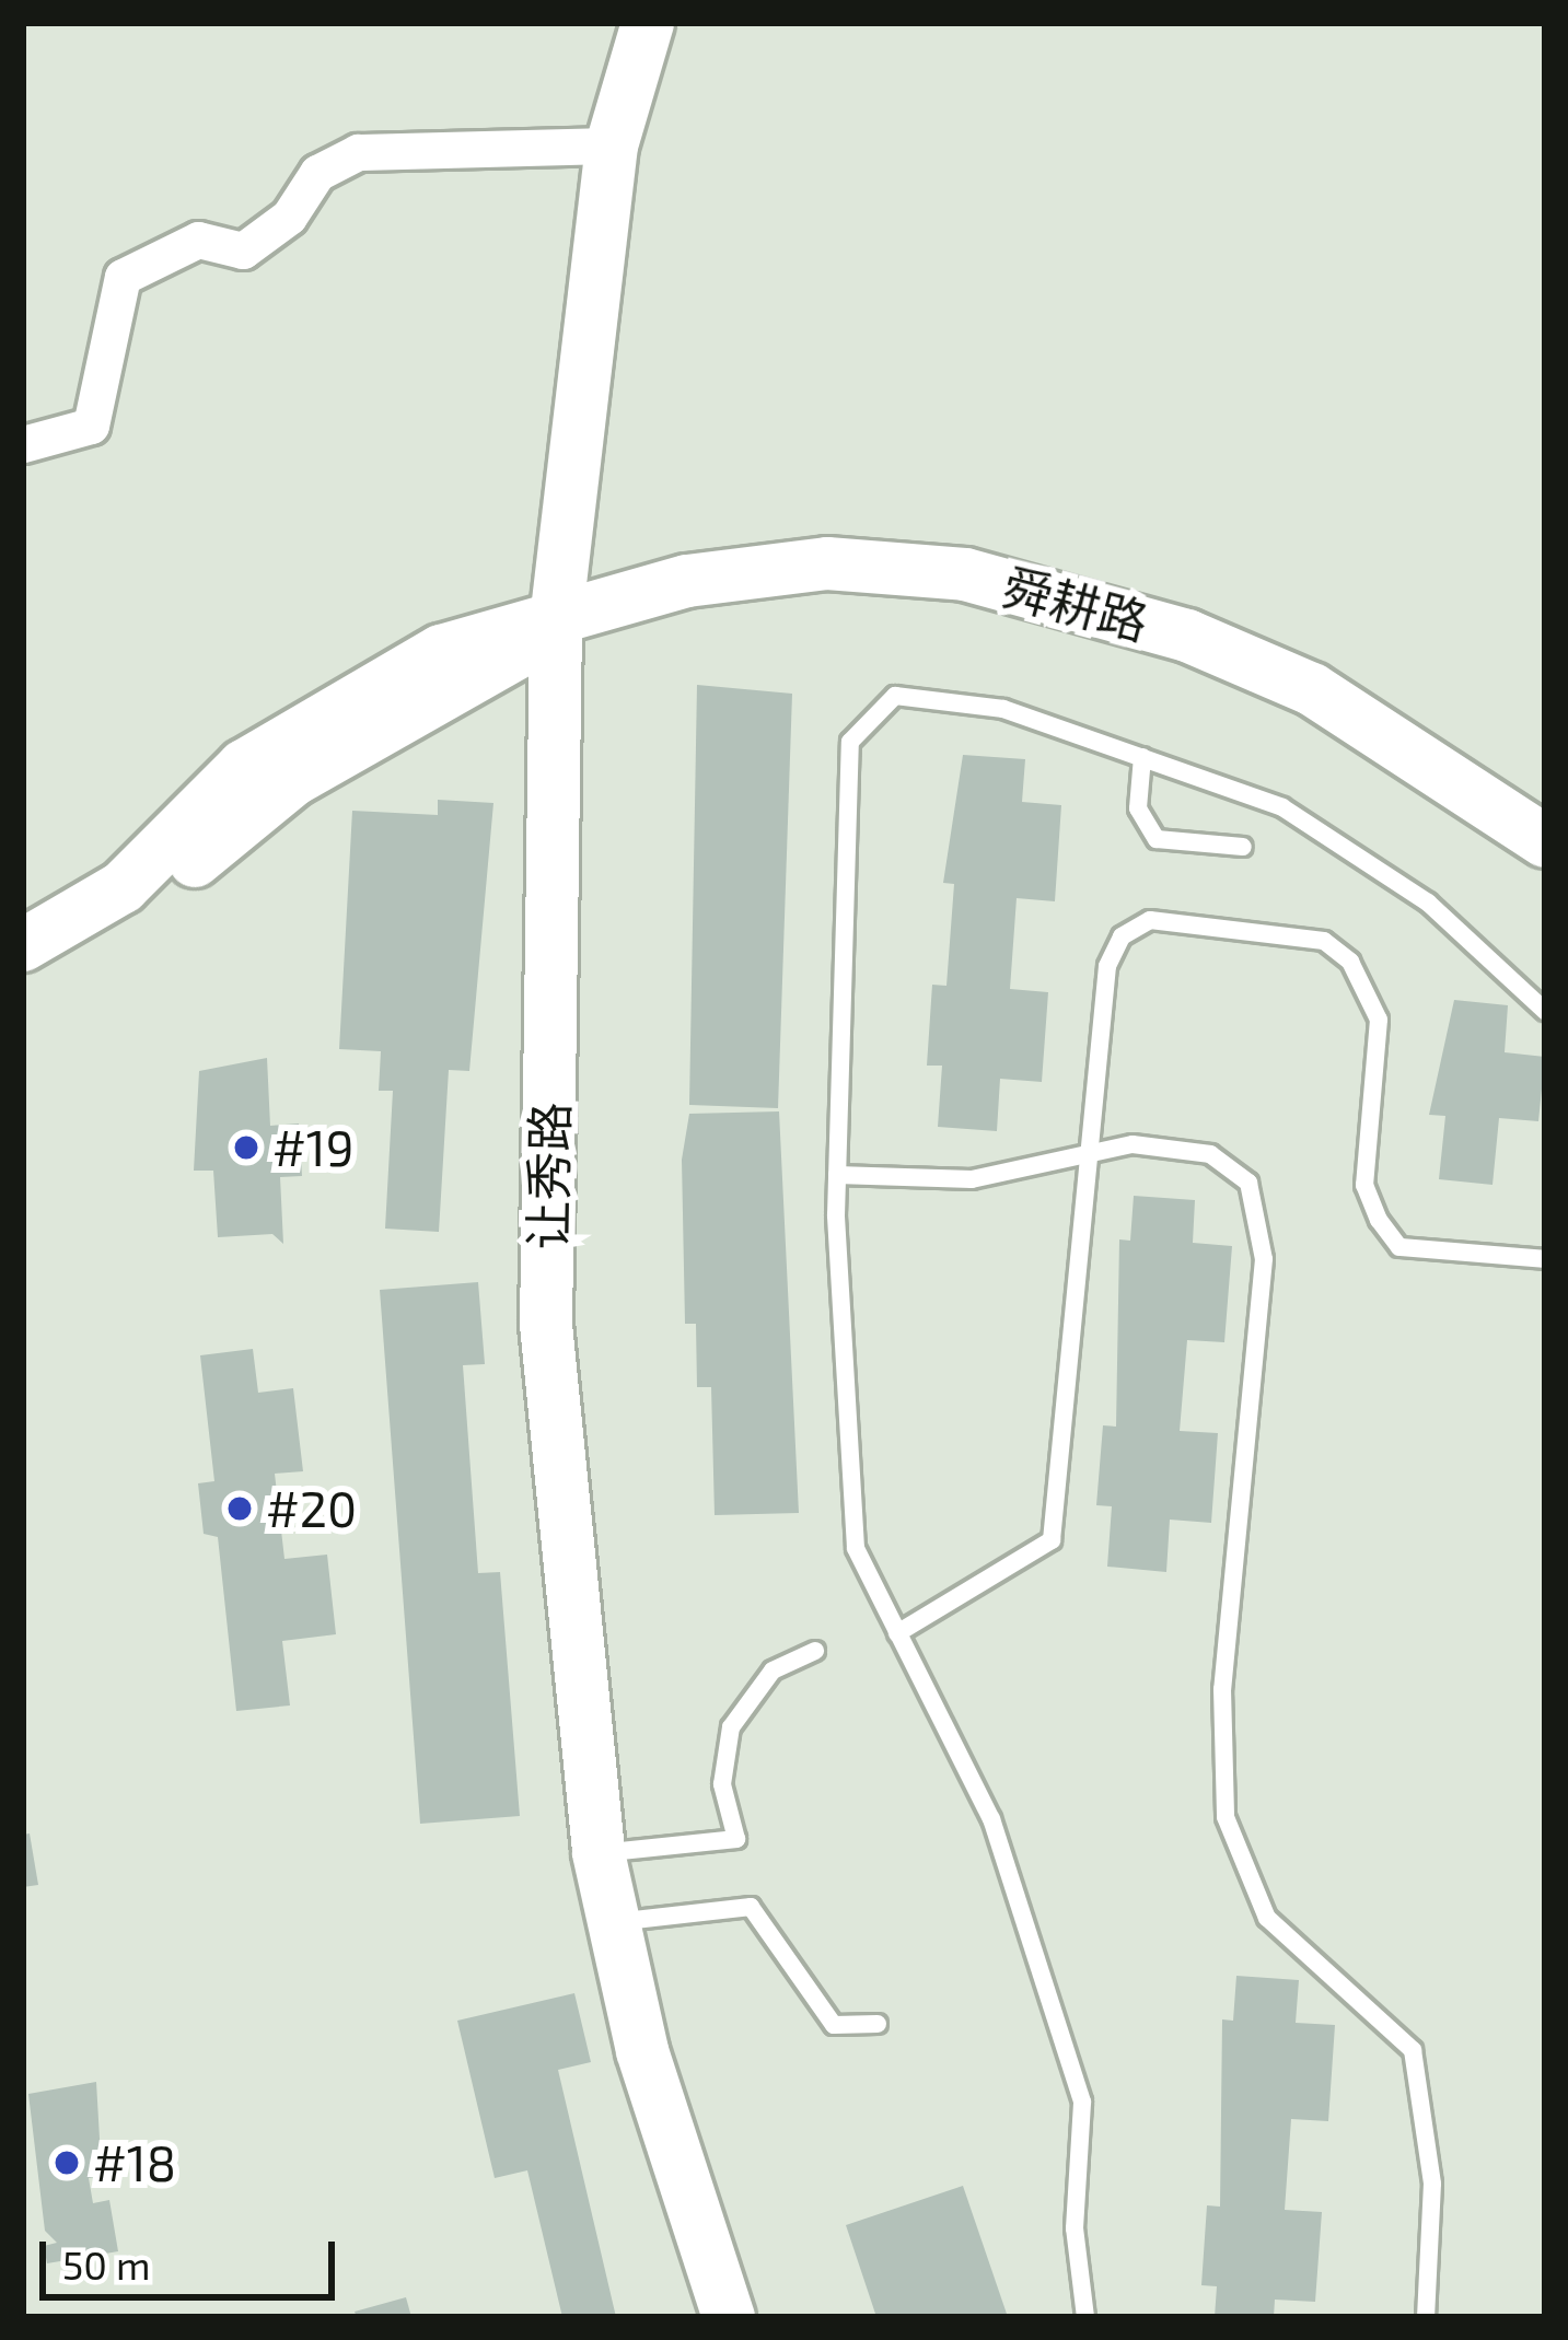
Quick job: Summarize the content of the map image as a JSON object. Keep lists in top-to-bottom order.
{
  "streets": {
    "street": ["舜耕路", "让秀路"]
  },
  "crossings": [
    ["舜耕路", "让秀路"]
  ],
  "places": ["#19", "#20", "#18"],
  "scale_bar": "50 m"
}
